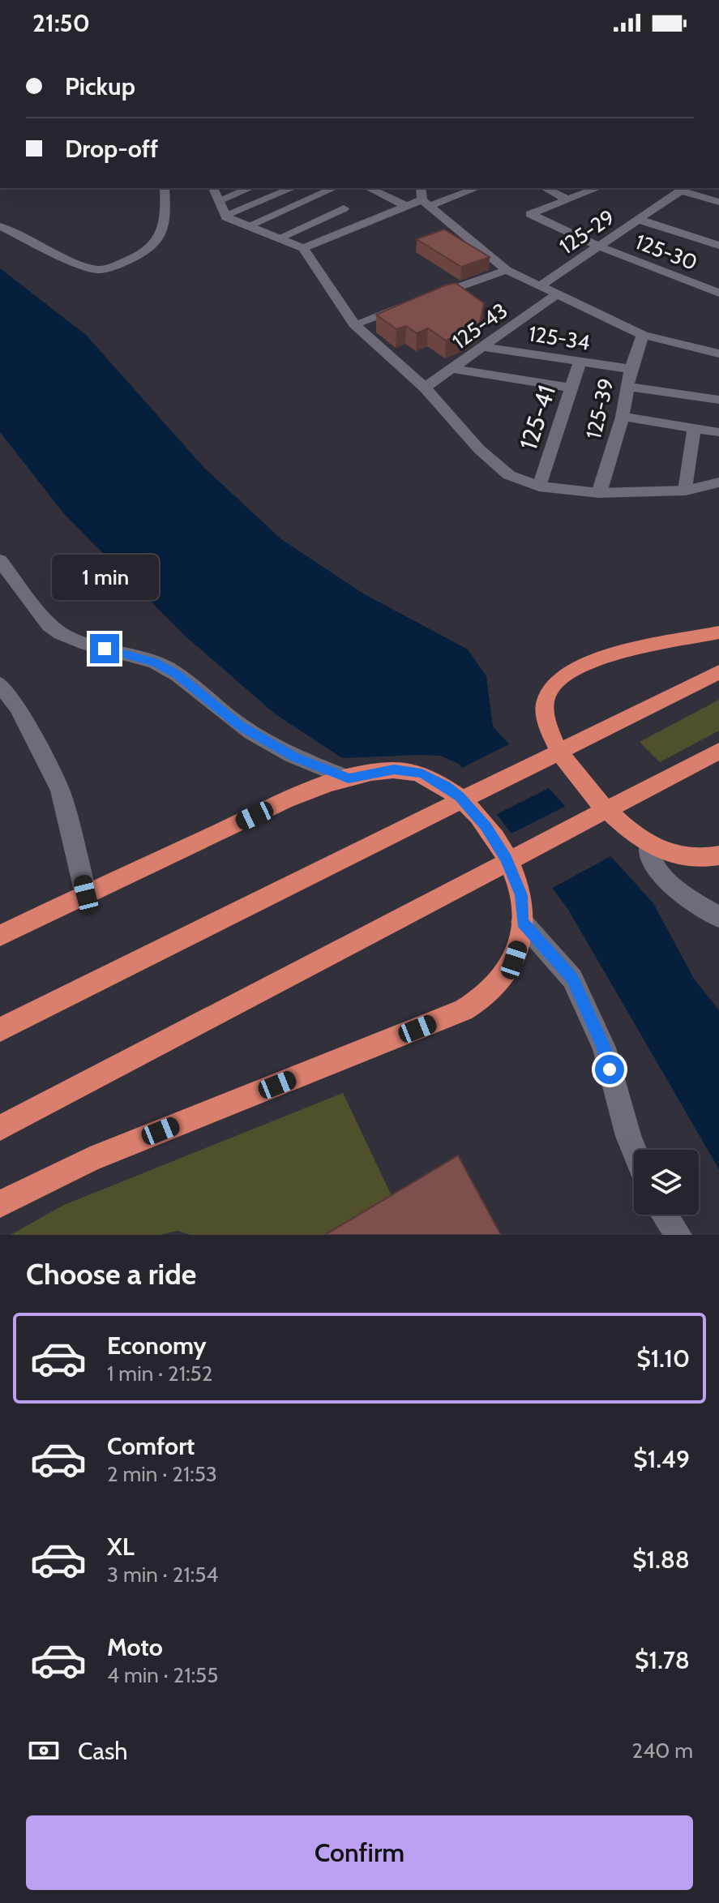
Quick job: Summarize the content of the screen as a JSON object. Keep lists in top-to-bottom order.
{
  "streets": {
    "street": [
      "125-29",
      "125-30",
      "125-43",
      "125-34",
      "125-39",
      "125-41"
    ]
  },
  "crossings": [
    ["125-29", "125-30"],
    ["125-43", "125-34"],
    ["125-34", "125-39"],
    ["125-34", "125-41"]
  ],
  "page": {
    "status": "21:50",
    "banner": ["Pickup", "Drop-off"],
    "bubble": "1 min",
    "heading": "Choose a ride",
    "list": [
      {
        "name": "Economy",
        "note": "1 min · 21:52",
        "value": "$1.10"
      },
      {
        "name": "Comfort",
        "note": "2 min · 21:53",
        "value": "$1.49"
      },
      {
        "name": "XL",
        "note": "3 min · 21:54",
        "value": "$1.88"
      },
      {
        "name": "Moto",
        "note": "4 min · 21:55",
        "value": "$1.78"
      }
    ],
    "pay": ["Cash", "240 m"],
    "buttons": "Confirm"
  }
}
